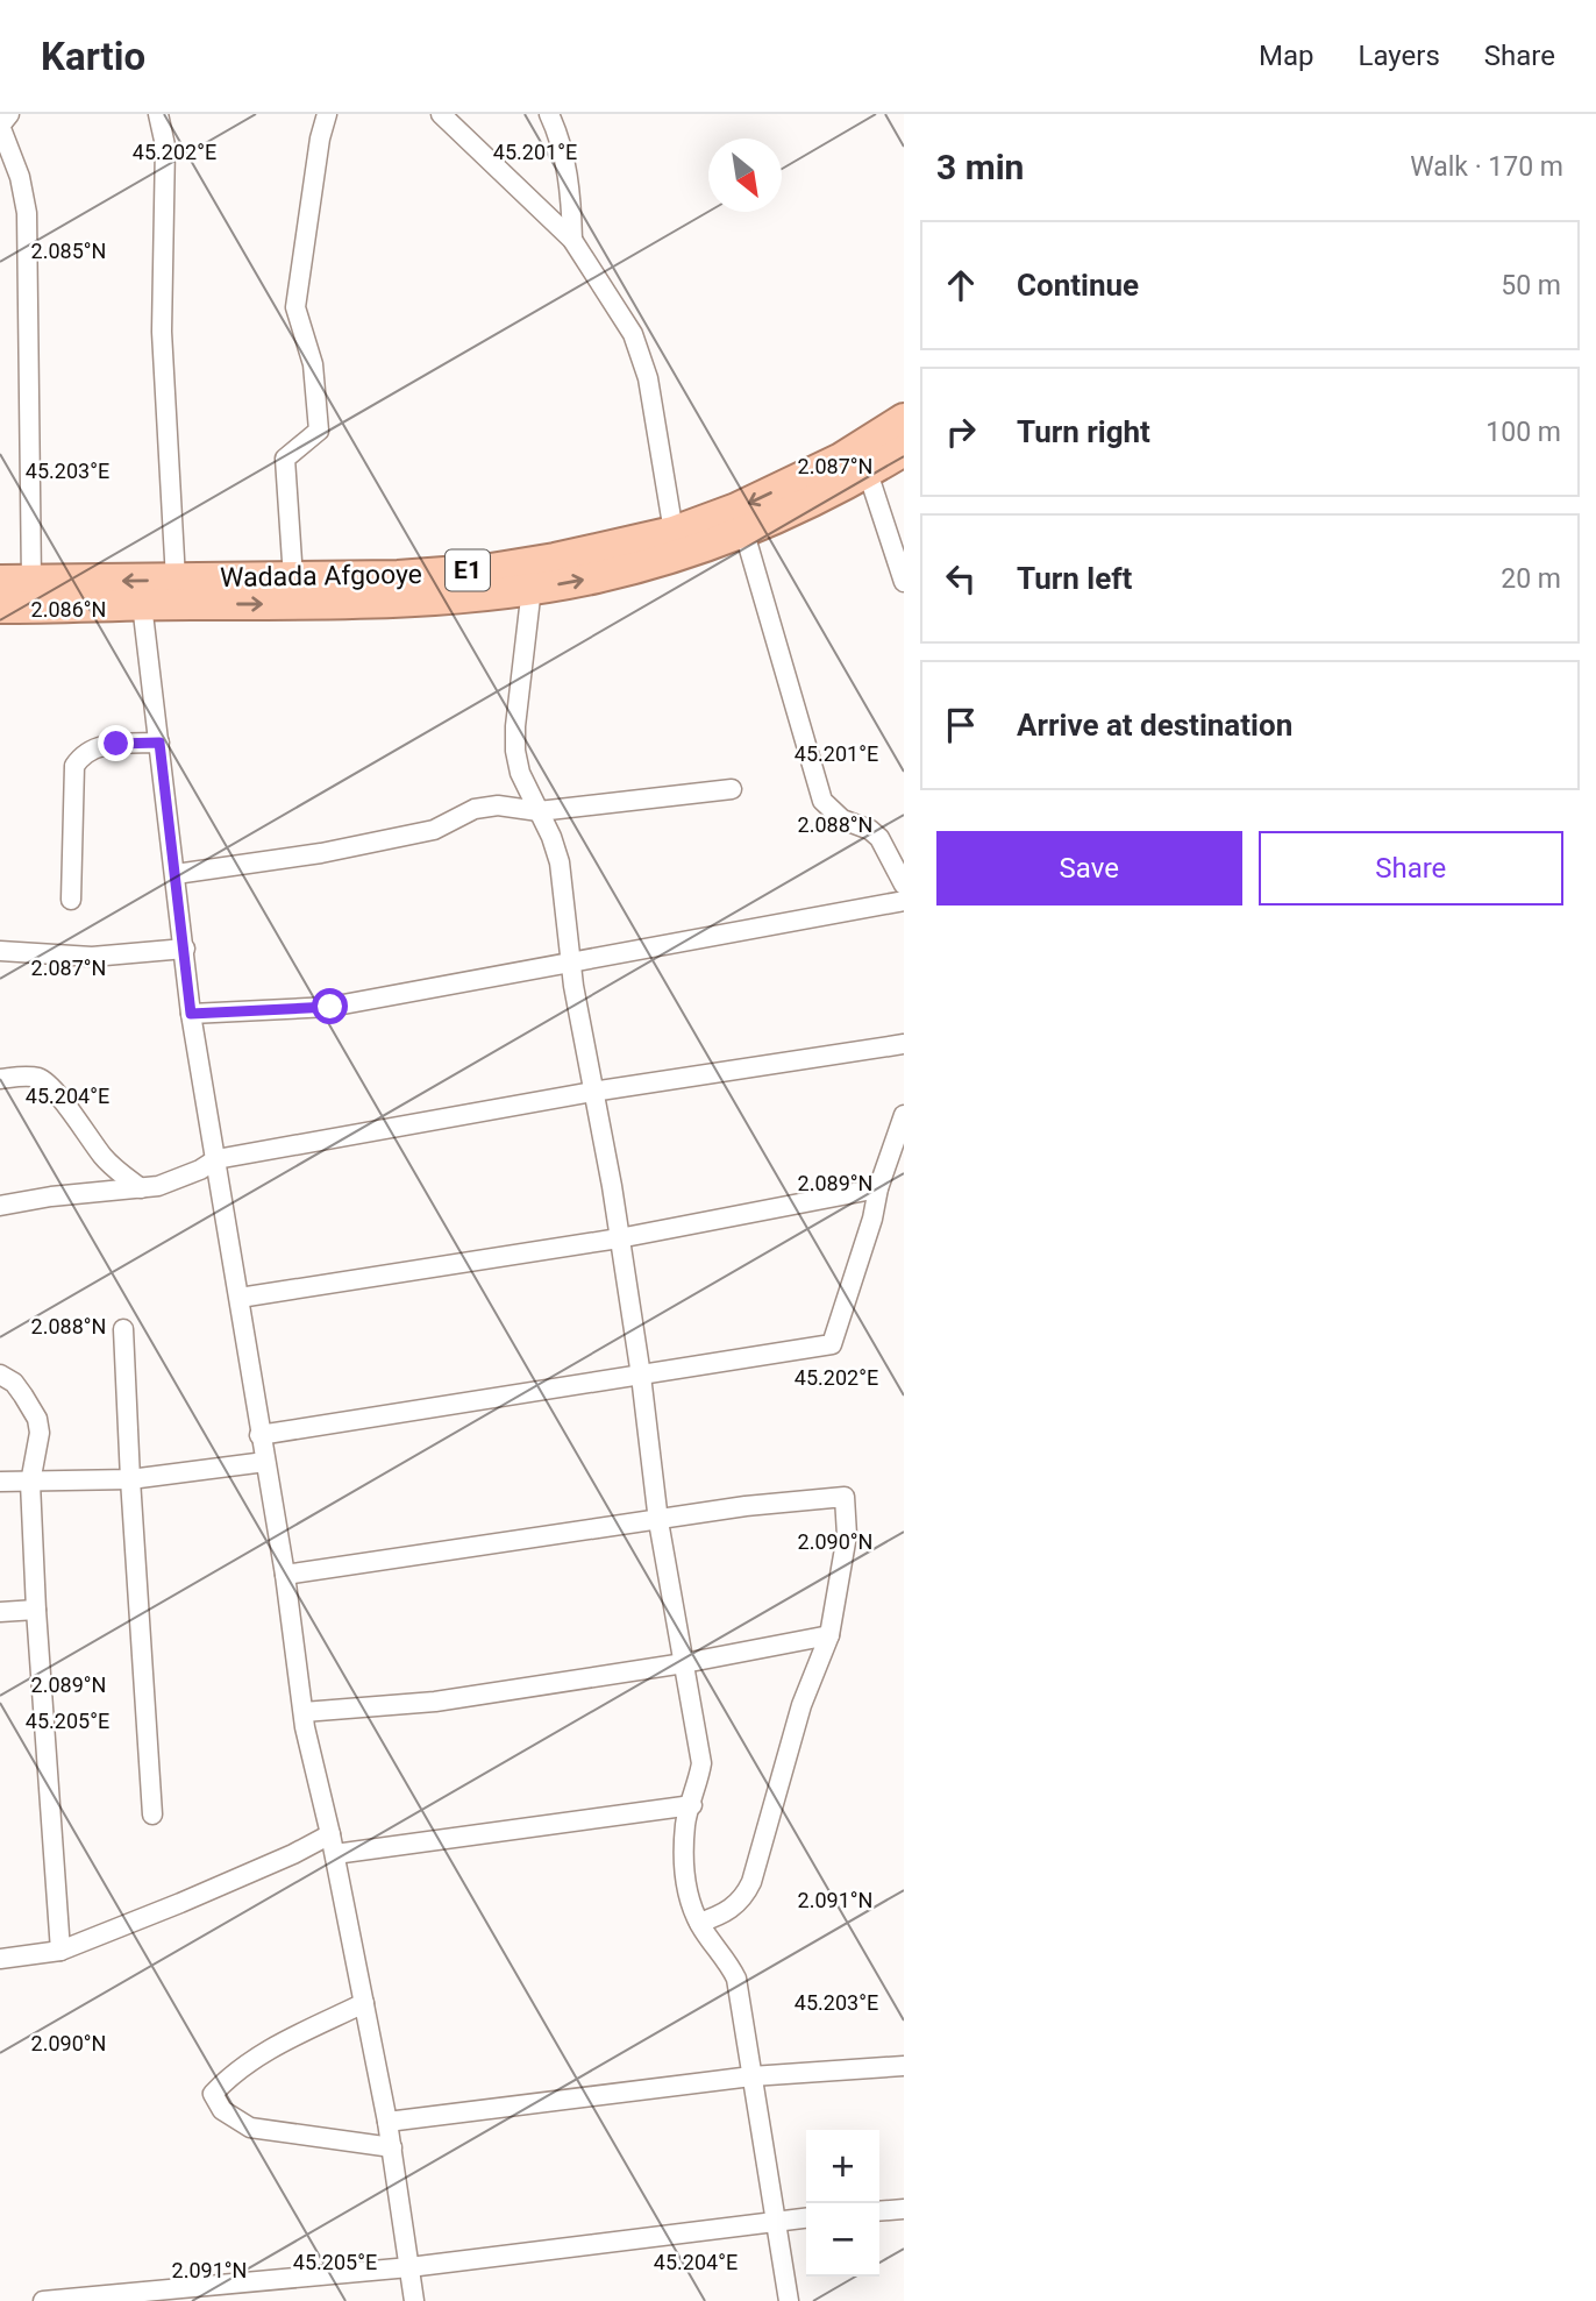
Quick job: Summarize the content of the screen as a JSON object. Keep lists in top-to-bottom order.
{
  "streets": {
    "highway": ["E1", "Wadada Afgooye"]
  },
  "north": "bottom right",
  "page": {
    "header": "Kartio",
    "nav": ["Map", "Layers", "Share"],
    "heading": ["3 min", "Walk · 170 m"],
    "list": [
      ["Continue", "50 m"],
      ["Turn right", "100 m"],
      ["Turn left", "20 m"],
      "Arrive at destination"
    ],
    "buttons": ["Save", "Share"],
    "map_buttons": ["+", "−"]
  },
  "coordinates": [
    "45.201°E",
    "45.202°E",
    "2.085°N",
    "2.087°N",
    "45.203°E",
    "2.086°N",
    "2.088°N",
    "45.204°E",
    "2.089°N",
    "2.090°N",
    "45.205°E",
    "2.091°N"
  ]
}
